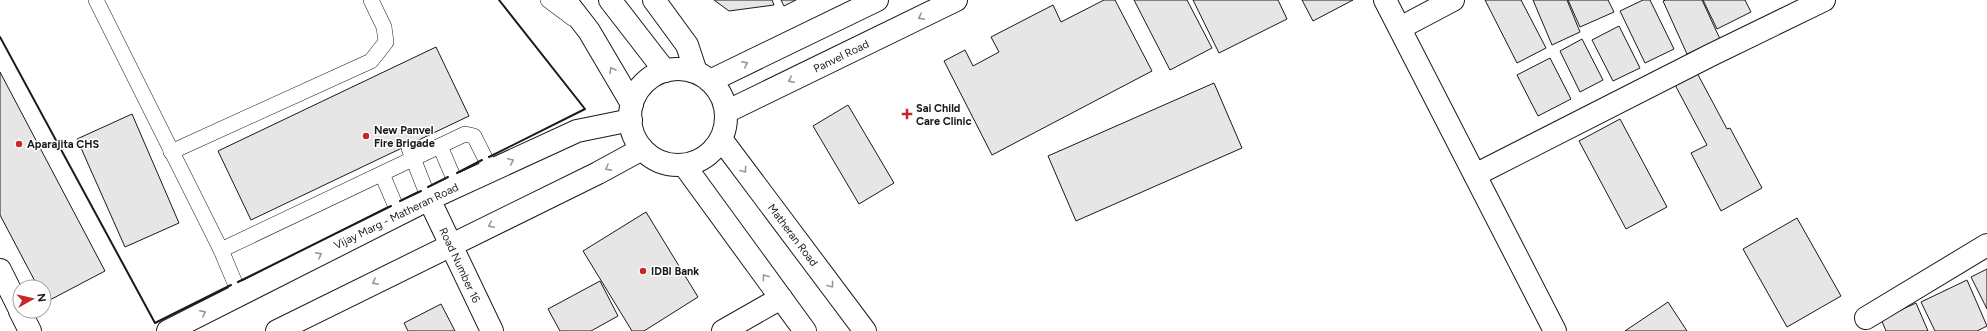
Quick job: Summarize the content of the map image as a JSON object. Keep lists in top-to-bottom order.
{
  "streets": {
    "main road": [
      "Panvel Road",
      "Vijay Marg - Matheran Road",
      "Matheran Road",
      "Road Number 16"
    ]
  },
  "crossings": [
    ["Panvel Road", "Vijay Marg - Matheran Road"],
    ["Panvel Road", "Matheran Road"],
    ["Vijay Marg - Matheran Road", "Matheran Road"],
    ["Vijay Marg - Matheran Road", "Road Number 16"]
  ],
  "places": {
    "health": ["Sai Child Care Clinic"],
    "other": ["New Panvel Fire Brigade", "Aparajita CHS", "IDBI Bank"]
  },
  "north": "right"
}
